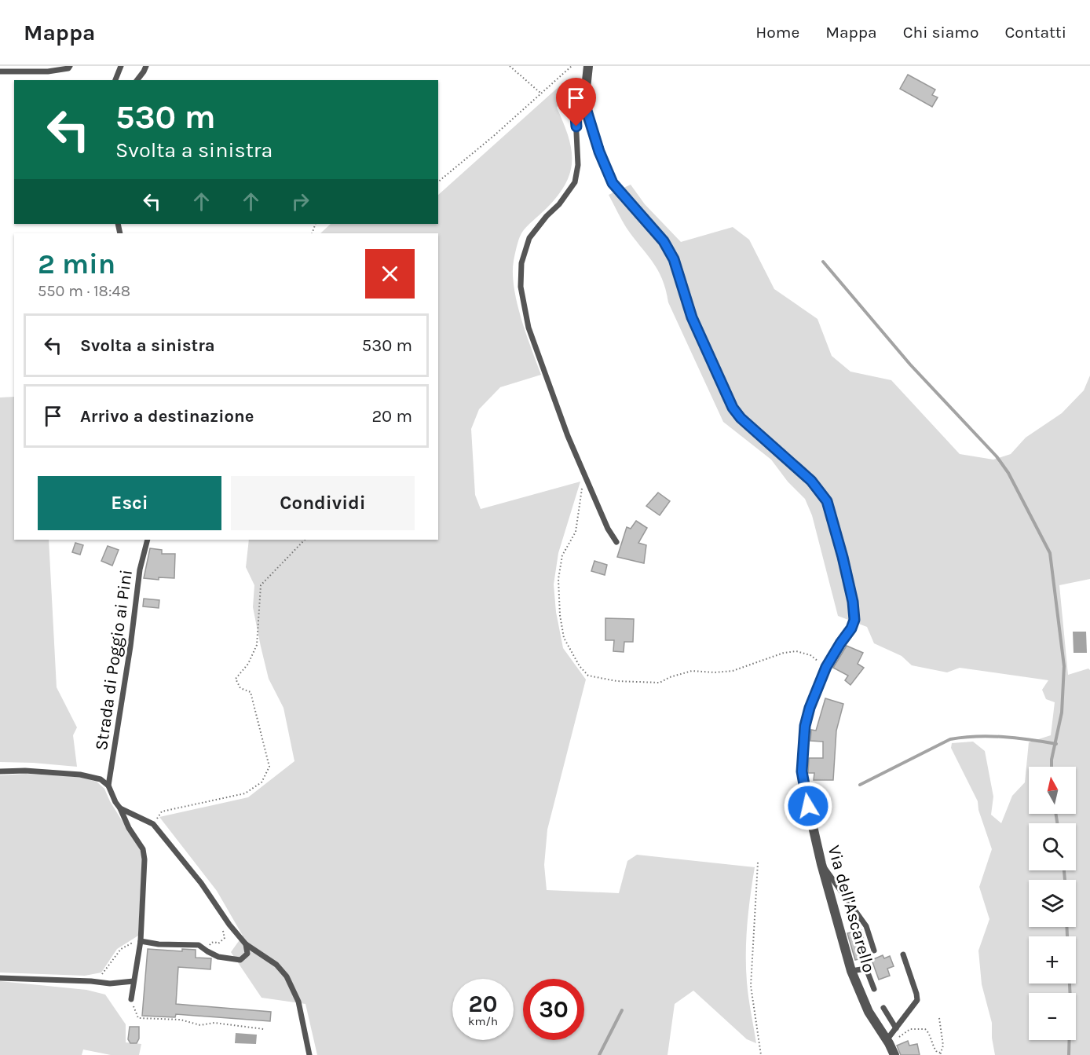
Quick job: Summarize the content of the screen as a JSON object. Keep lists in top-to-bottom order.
{
  "streets": {
    "street": ["Via dell'Ascarello"],
    "lane": ["Strada di Poggio ai Pini"]
  },
  "north": "top",
  "page": {
    "header": "Mappa",
    "nav": [
      "Home",
      "Mappa",
      "Chi siamo",
      "Contatti"
    ],
    "turn": ["530 m", "Svolta a sinistra"],
    "heading": ["2 min", "550 m · 18:48"],
    "list": [
      {
        "name": "Svolta a sinistra",
        "value": "530 m"
      },
      {
        "name": "Arrivo a destinazione",
        "value": "20 m"
      }
    ],
    "buttons": ["Esci", "Condividi"],
    "map_buttons": ["+", "−"],
    "speed": "20 km/h",
    "limit": "30"
  }
}
